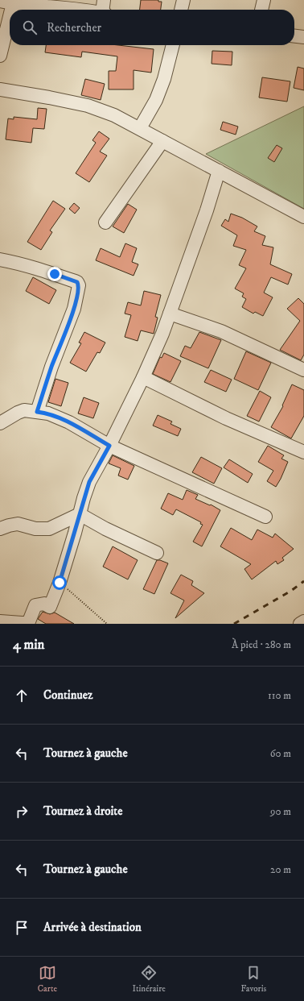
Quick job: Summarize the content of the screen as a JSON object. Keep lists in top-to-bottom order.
{
  "page": {
    "search": "Rechercher",
    "heading": ["4 min", "À pied · 280 m"],
    "list": [
      ["Continuez", "110 m"],
      ["Tournez à gauche", "60 m"],
      ["Tournez à droite", "90 m"],
      ["Tournez à gauche", "20 m"],
      "Arrivée à destination"
    ],
    "nav": ["Carte", "Itinéraire", "Favoris"]
  }
}
